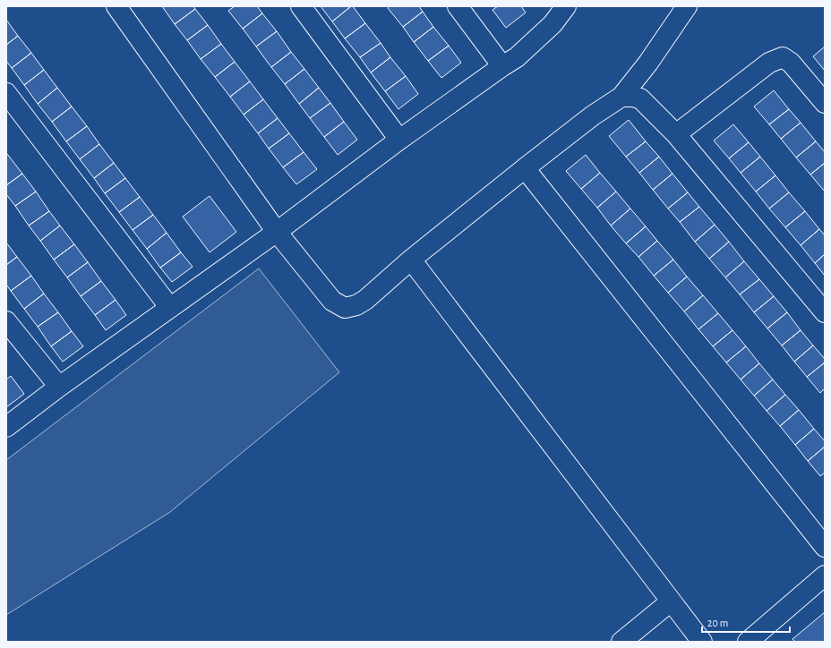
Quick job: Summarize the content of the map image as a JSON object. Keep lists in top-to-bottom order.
{
  "scale_bar": "20 m"
}
